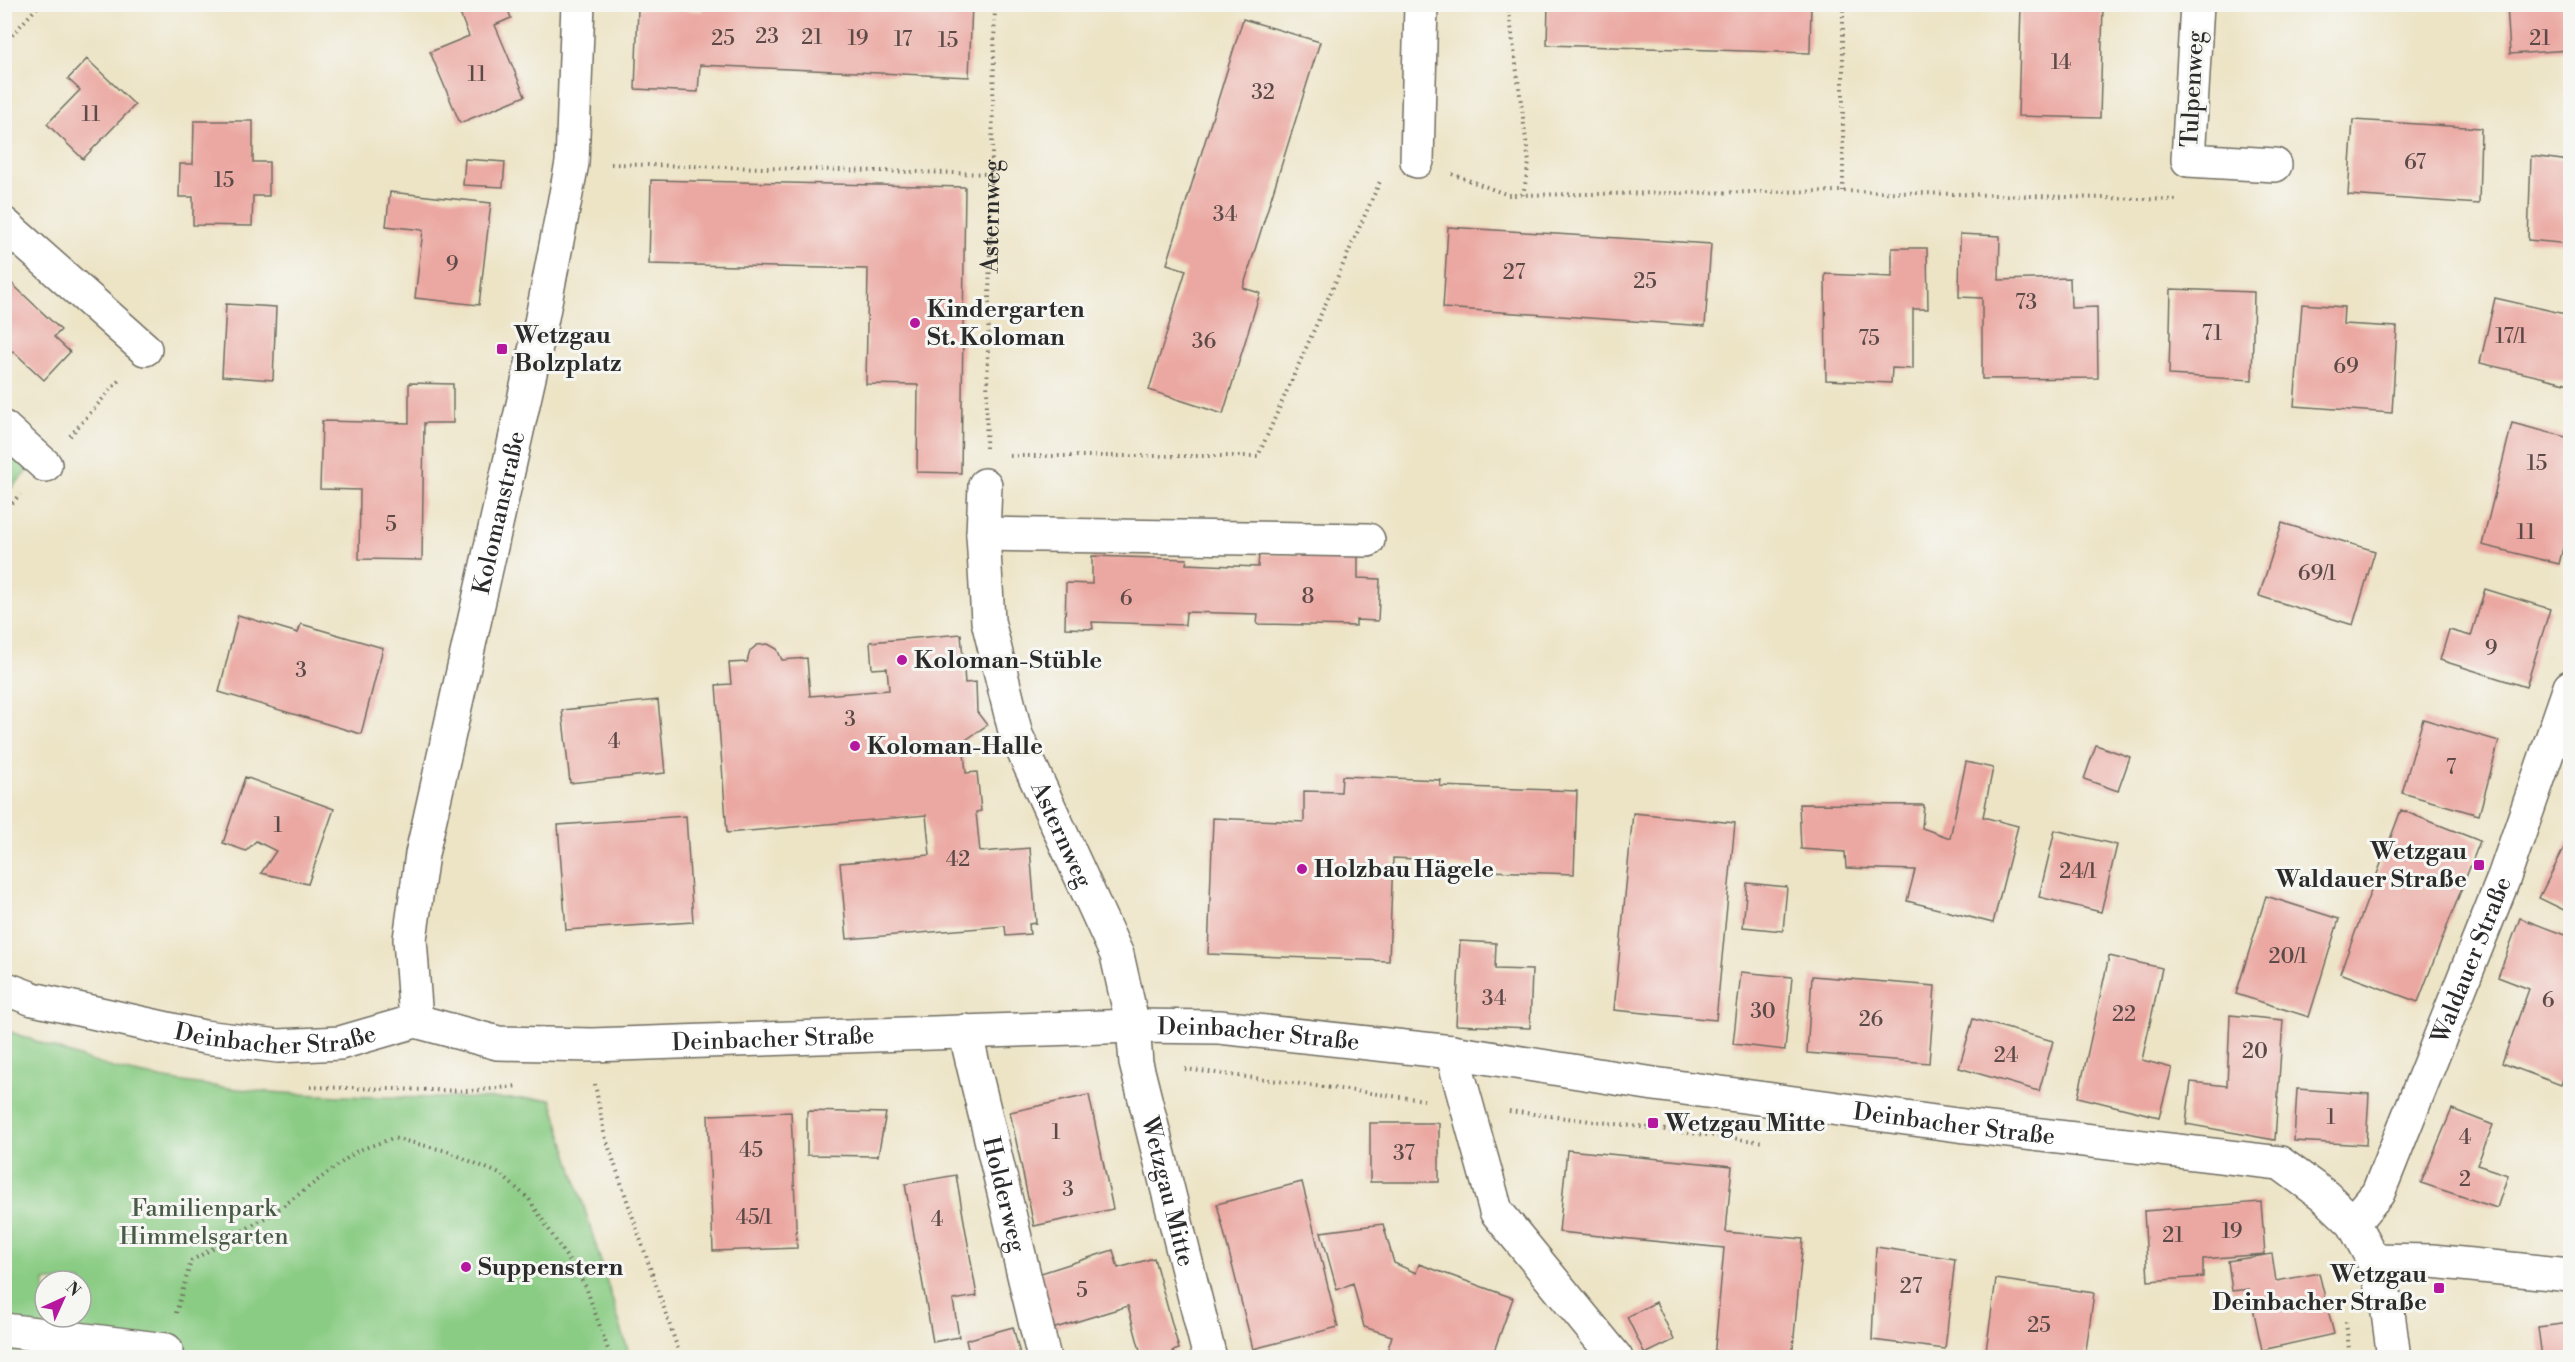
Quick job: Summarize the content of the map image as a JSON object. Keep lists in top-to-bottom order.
{
  "streets": {
    "street": [
      "Tulpenweg",
      "Asternweg",
      "Kolomanstraße",
      "Waldauer Straße",
      "Deinbacher Straße",
      "Wetzgau Mitte",
      "Holderweg"
    ]
  },
  "crossings": [
    ["Asternweg", "Deinbacher Straße"],
    ["Asternweg", "Wetzgau Mitte"],
    ["Kolomanstraße", "Deinbacher Straße"],
    ["Waldauer Straße", "Deinbacher Straße"],
    ["Deinbacher Straße", "Wetzgau Mitte"],
    ["Deinbacher Straße", "Holderweg"]
  ],
  "parks": ["Familienpark Himmelsgarten"],
  "places": {
    "other": [
      "Kindergarten St. Koloman",
      "Koloman-Stüble",
      "Koloman-Halle",
      "Holzbau Hägele",
      "Suppenstern"
    ],
    "transit": [
      "Wetzgau Bolzplatz",
      "Wetzgau Waldauer Straße",
      "Wetzgau Mitte",
      "Wetzgau Deinbacher Straße"
    ]
  },
  "house_numbers": [
    "23",
    "21",
    "25",
    "19",
    "21",
    "17",
    "15",
    "14",
    "11",
    "32",
    "11",
    "67",
    "15",
    "34",
    "9",
    "27",
    "25",
    "73",
    "71",
    "17/1",
    "75",
    "36",
    "69",
    "15",
    "5",
    "11",
    "69/1",
    "8",
    "6",
    "9",
    "3",
    "3",
    "4",
    "7",
    "1",
    "42",
    "24/1",
    "20/1",
    "34",
    "6",
    "30",
    "22",
    "26",
    "20",
    "24",
    "1",
    "1",
    "4",
    "45",
    "37",
    "2",
    "3",
    "45/1",
    "4",
    "19",
    "21",
    "27",
    "5",
    "25"
  ],
  "north": "top right"
}
